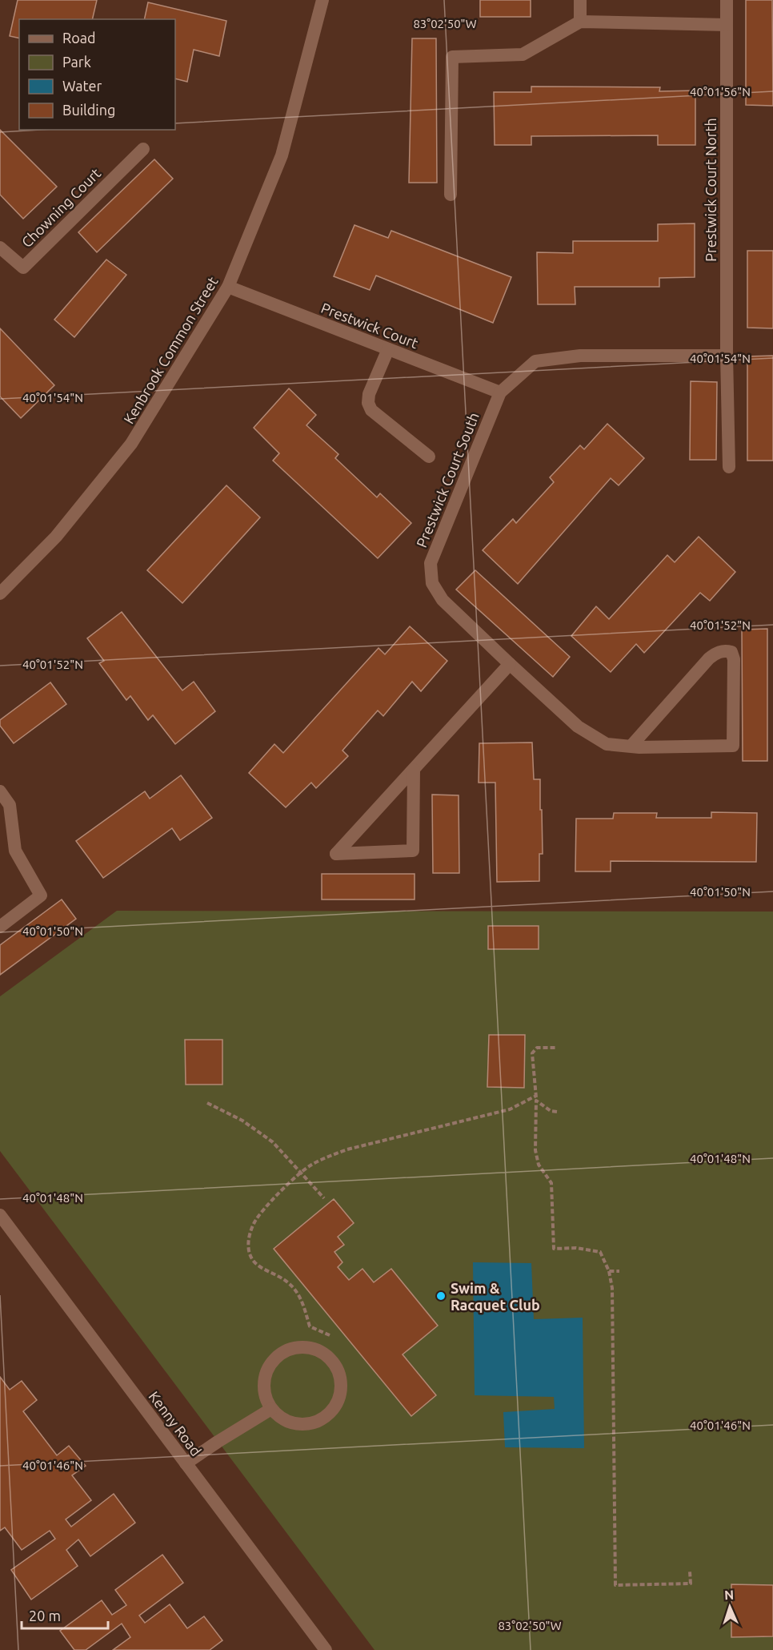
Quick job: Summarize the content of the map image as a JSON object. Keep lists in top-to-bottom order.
{
  "streets": {
    "street": [
      "Prestwick Court North",
      "Chowning Court",
      "Prestwick Court",
      "Kenbrook Common Street",
      "Prestwick Court South",
      "Kenny Road"
    ]
  },
  "crossings": [
    ["Prestwick Court", "Kenbrook Common Street"],
    ["Prestwick Court", "Prestwick Court South"]
  ],
  "places": ["Swim & Racquet Club"],
  "legend": [
    "Road",
    "Park",
    "Water",
    "Building"
  ],
  "scale_bar": "20 m",
  "north": "top",
  "coordinates": [
    "83°02'50\"W",
    "40°01'56\"N",
    "40°01'54\"N",
    "40°01'52\"N",
    "40°01'50\"N",
    "40°01'48\"N",
    "40°01'46\"N"
  ]
}
